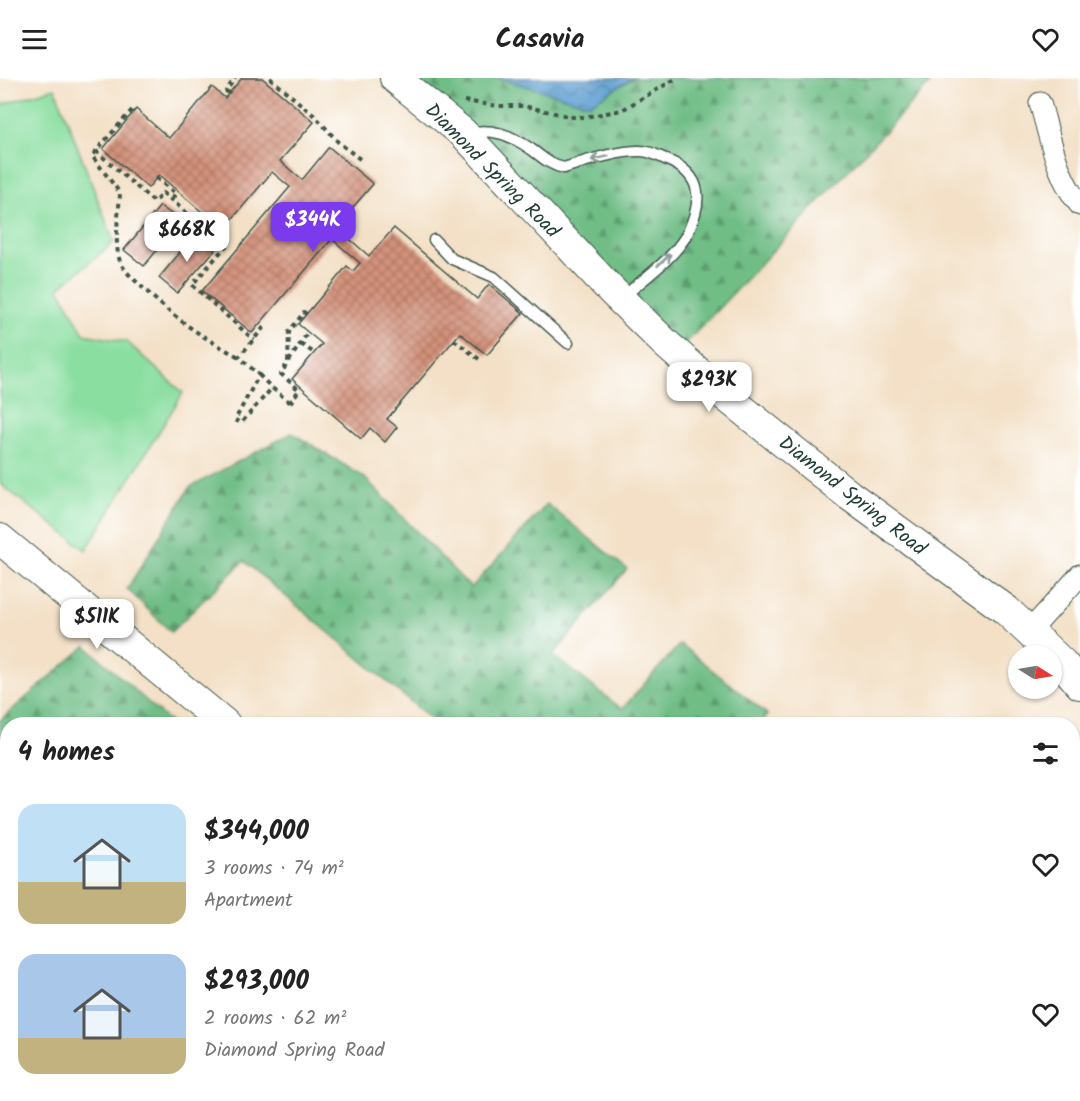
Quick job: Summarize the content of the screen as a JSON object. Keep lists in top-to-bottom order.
{
  "streets": {
    "street": ["Diamond Spring Road"]
  },
  "north": "right",
  "page": {
    "header": "Casavia",
    "price": [
      "$344K",
      "$668K",
      "$293K",
      "$511K"
    ],
    "heading": "4 homes",
    "list": [
      {
        "name": "$344,000",
        "note": "3 rooms · 74 m² · Apartment"
      },
      {
        "name": "$293,000",
        "note": "2 rooms · 62 m² · Diamond Spring Road"
      }
    ]
  }
}
